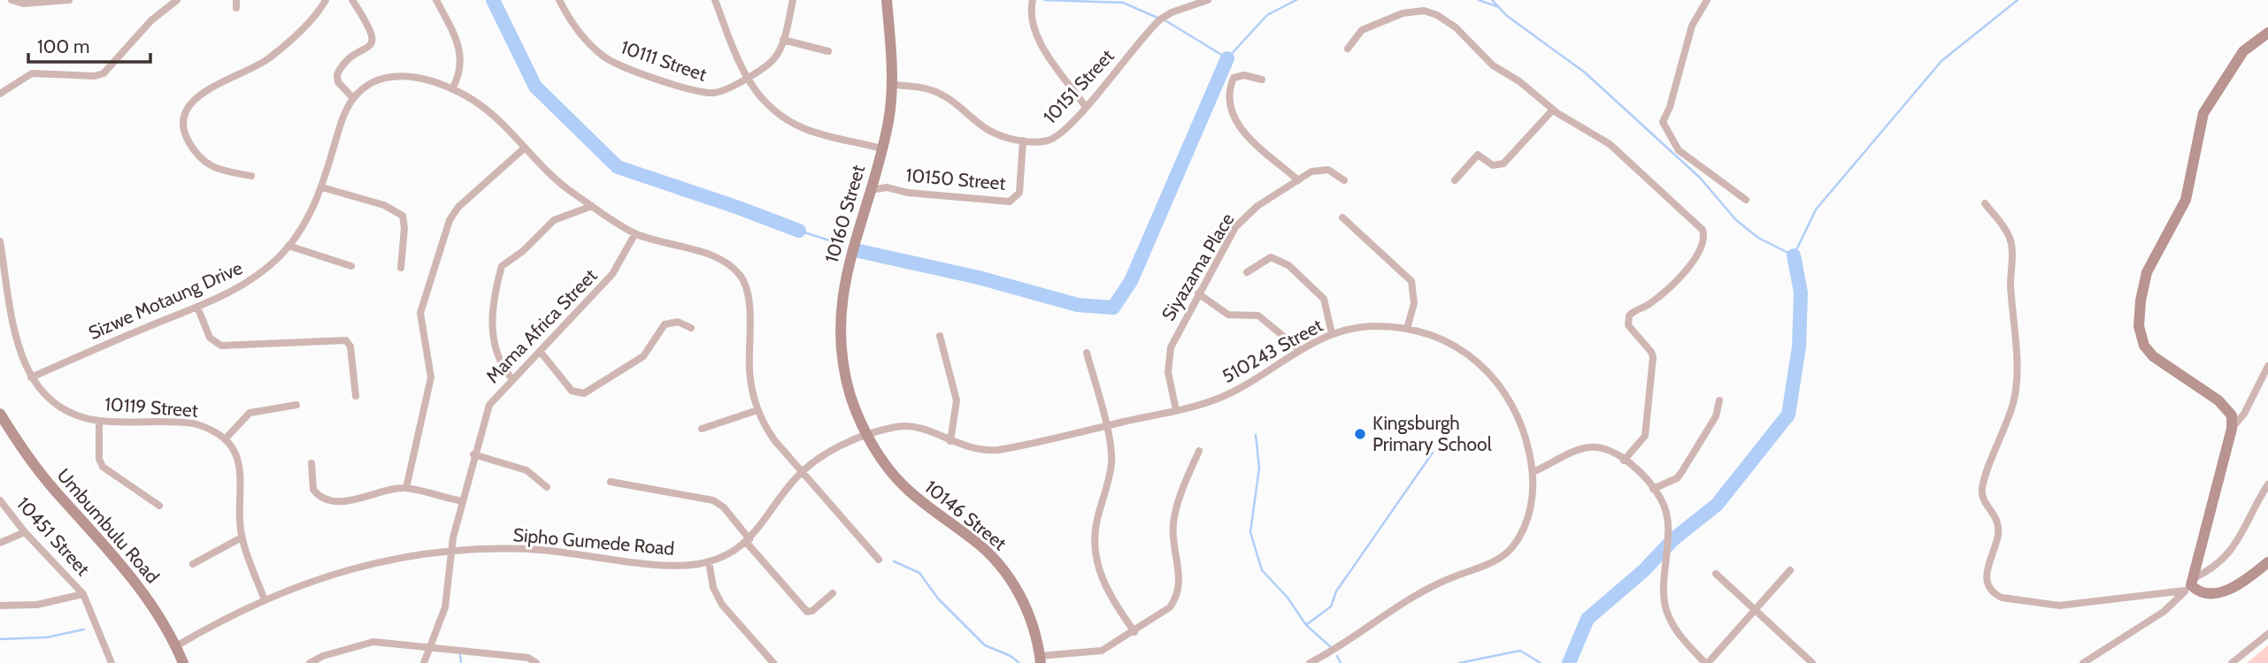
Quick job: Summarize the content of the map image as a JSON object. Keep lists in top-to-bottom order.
{
  "streets": {
    "street": [
      "10111 Street",
      "10151 Street",
      "10150 Street",
      "10160 Street",
      "Siyazama Place",
      "Sizwe Motaung Drive",
      "Mama Africa Street",
      "510243 Street",
      "10119 Street",
      "10146 Street",
      "Umbumbulu Road",
      "10451 Street",
      "Sipho Gumede Road"
    ]
  },
  "crossings": [
    ["10151 Street", "10150 Street"],
    ["10151 Street", "10160 Street"],
    ["10150 Street", "10160 Street"],
    ["10160 Street", "510243 Street"],
    ["10160 Street", "10146 Street"],
    ["10160 Street", "Sipho Gumede Road"],
    ["Siyazama Place", "510243 Street"],
    ["Sizwe Motaung Drive", "10119 Street"],
    ["Mama Africa Street", "Sipho Gumede Road"],
    ["510243 Street", "10146 Street"],
    ["510243 Street", "Sipho Gumede Road"],
    ["10146 Street", "Sipho Gumede Road"],
    ["Umbumbulu Road", "Sipho Gumede Road"]
  ],
  "places": ["Kingsburgh Primary School"],
  "scale_bar": "100 m"
}
